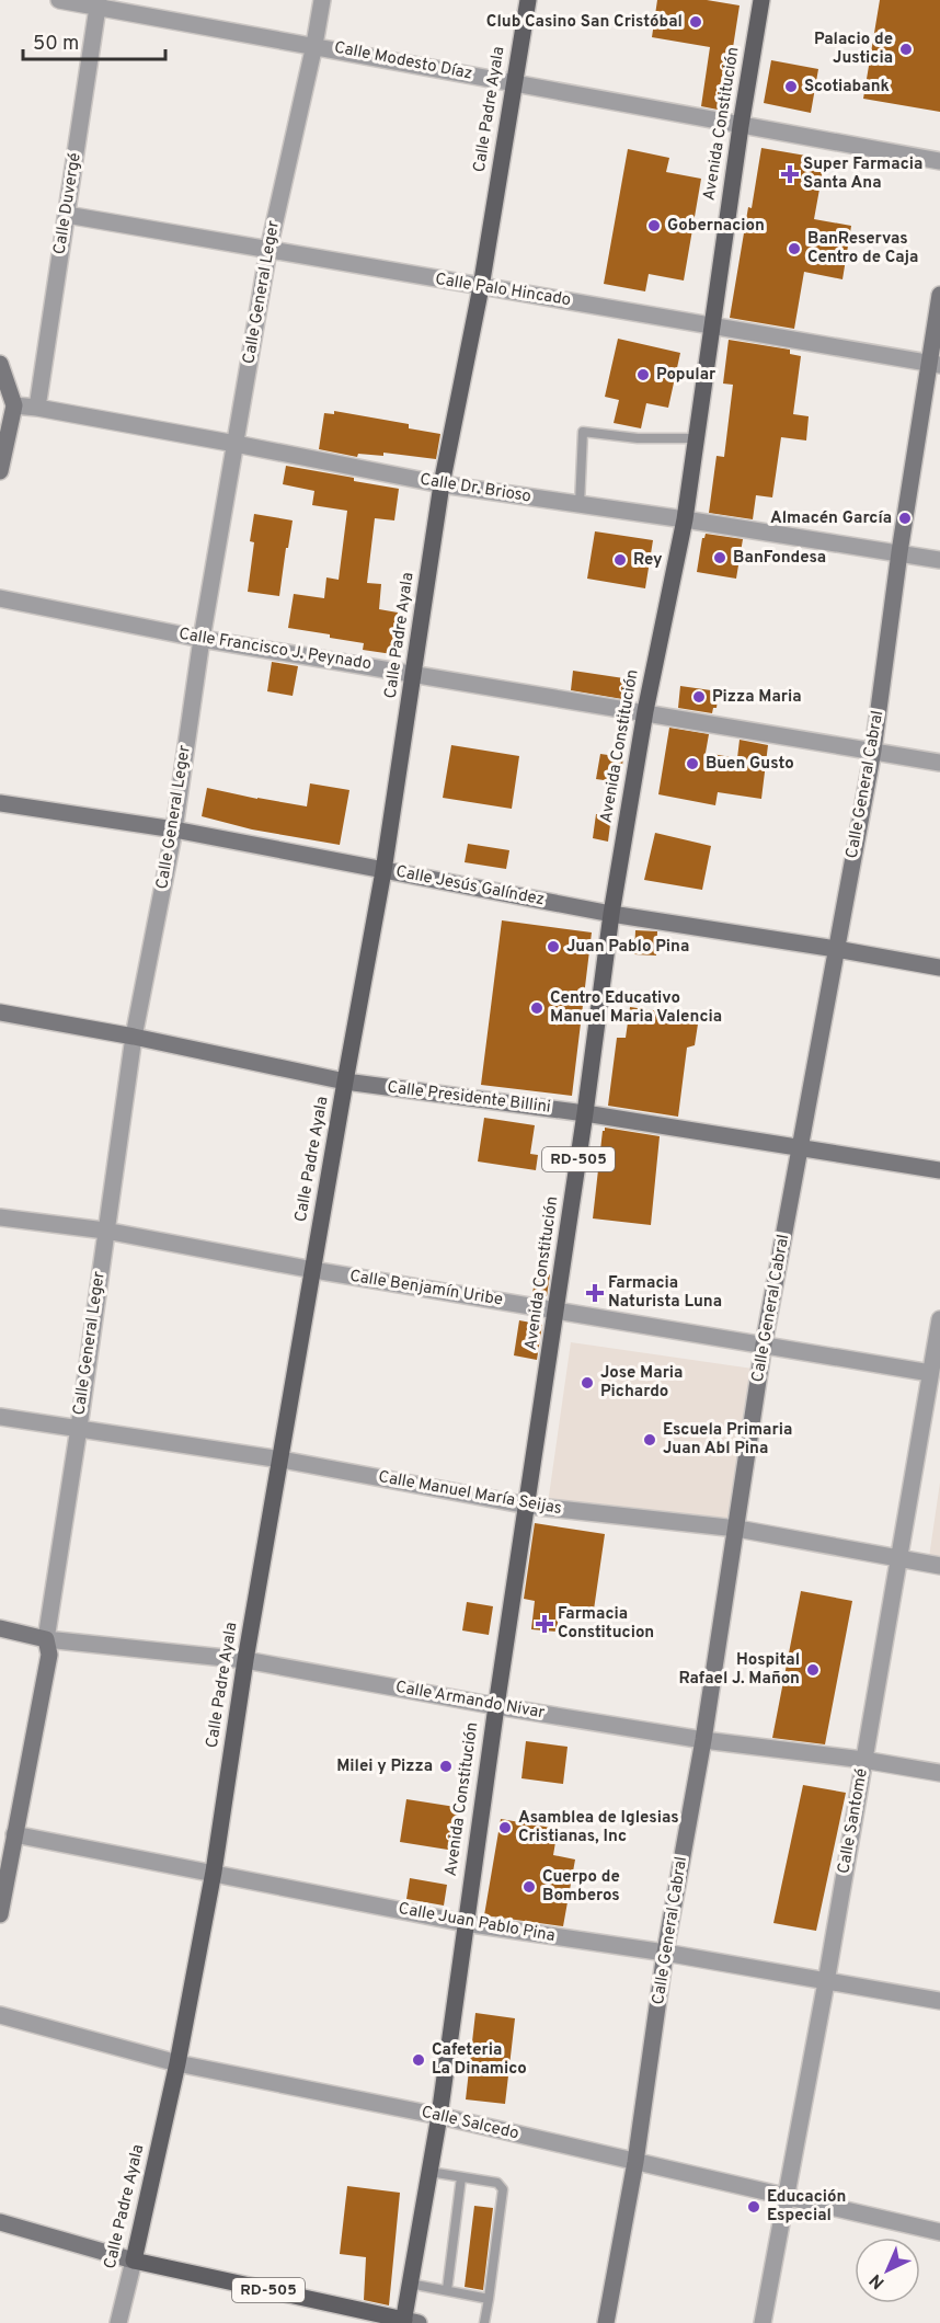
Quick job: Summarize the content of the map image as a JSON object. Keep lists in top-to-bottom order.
{
  "streets": {
    "main road": ["Calle Padre Ayala", "Avenida Constitución", "RD-505"],
    "street": [
      "Calle Modesto Díaz",
      "Calle Duvergé",
      "Calle Palo Hincado",
      "Calle General Leger",
      "Calle Dr. Brioso",
      "Calle Francisco J. Peynado",
      "Calle General Cabral",
      "Calle Jesús Galíndez",
      "Calle Presidente Billini",
      "Calle Benjamín Uribe",
      "Calle Manuel María Seijas",
      "Calle Armando Nivar",
      "Calle Santomé",
      "Calle Juan Pablo Pina",
      "Calle Salcedo"
    ]
  },
  "crossings": [
    ["Calle Modesto Díaz", "Calle Padre Ayala"],
    ["Calle Modesto Díaz", "Avenida Constitución"],
    ["Calle Modesto Díaz", "Calle Duvergé"],
    ["Calle Modesto Díaz", "Calle General Leger"],
    ["Calle Padre Ayala", "Calle Palo Hincado"],
    ["Calle Padre Ayala", "Calle Dr. Brioso"],
    ["Calle Padre Ayala", "Calle Francisco J. Peynado"],
    ["Calle Padre Ayala", "Calle Jesús Galíndez"],
    ["Calle Padre Ayala", "Calle Presidente Billini"],
    ["Calle Padre Ayala", "RD-505"],
    ["Calle Padre Ayala", "Calle Benjamín Uribe"],
    ["Calle Padre Ayala", "Calle Manuel María Seijas"],
    ["Calle Padre Ayala", "Calle Armando Nivar"],
    ["Calle Padre Ayala", "Calle Juan Pablo Pina"],
    ["Calle Padre Ayala", "Calle Salcedo"],
    ["Avenida Constitución", "Calle Palo Hincado"],
    ["Avenida Constitución", "Calle Dr. Brioso"],
    ["Avenida Constitución", "Calle Francisco J. Peynado"],
    ["Avenida Constitución", "Calle Jesús Galíndez"],
    ["Avenida Constitución", "Calle Presidente Billini"],
    ["Avenida Constitución", "RD-505"],
    ["Avenida Constitución", "Calle Benjamín Uribe"],
    ["Avenida Constitución", "Calle Manuel María Seijas"],
    ["Avenida Constitución", "Calle Armando Nivar"],
    ["Avenida Constitución", "Calle Juan Pablo Pina"],
    ["Avenida Constitución", "Calle Salcedo"],
    ["Calle Duvergé", "Calle Palo Hincado"],
    ["Calle Duvergé", "Calle Dr. Brioso"],
    ["Calle Palo Hincado", "Calle General Leger"],
    ["Calle Palo Hincado", "Calle General Cabral"],
    ["Calle General Leger", "Calle Dr. Brioso"],
    ["Calle General Leger", "Calle Francisco J. Peynado"],
    ["Calle General Leger", "Calle Jesús Galíndez"],
    ["Calle General Leger", "Calle Presidente Billini"],
    ["Calle General Leger", "Calle Benjamín Uribe"],
    ["Calle General Leger", "Calle Manuel María Seijas"],
    ["Calle General Leger", "Calle Armando Nivar"],
    ["Calle Dr. Brioso", "Calle General Cabral"],
    ["Calle Francisco J. Peynado", "Calle General Cabral"],
    ["Calle General Cabral", "Calle Jesús Galíndez"],
    ["Calle General Cabral", "Calle Presidente Billini"],
    ["Calle General Cabral", "Calle Benjamín Uribe"],
    ["Calle General Cabral", "Calle Manuel María Seijas"],
    ["Calle General Cabral", "Calle Armando Nivar"],
    ["Calle General Cabral", "Calle Juan Pablo Pina"],
    ["Calle General Cabral", "Calle Salcedo"],
    ["Calle Benjamín Uribe", "Calle Santomé"],
    ["Calle Manuel María Seijas", "Calle Santomé"],
    ["Calle Armando Nivar", "Calle Santomé"],
    ["Calle Santomé", "Calle Juan Pablo Pina"],
    ["Calle Santomé", "Calle Salcedo"]
  ],
  "places": {
    "other": [
      "Club Casino San Cristóbal",
      "Palacio de Justicia",
      "Scotiabank",
      "Gobernacion",
      "BanReservas Centro de Caja",
      "Popular",
      "Almacén García",
      "BanFondesa",
      "Rey",
      "Pizza Maria",
      "Buen Gusto",
      "Juan Pablo Pina",
      "Centro Educativo Manuel Maria Valencia",
      "Jose Maria Pichardo",
      "Escuela Primaria Juan Abl Pina",
      "Hospital Rafael J. Mañon",
      "Milei y Pizza",
      "Asamblea de Iglesias Cristianas, Inc",
      "Cuerpo de Bomberos",
      "Cafeteria La Dinamico",
      "Educación Especial"
    ],
    "health": ["Super Farmacia Santa Ana", "Farmacia Naturista Luna", "Farmacia Constitucion"]
  },
  "scale_bar": "50 m",
  "north": "bottom left"
}
